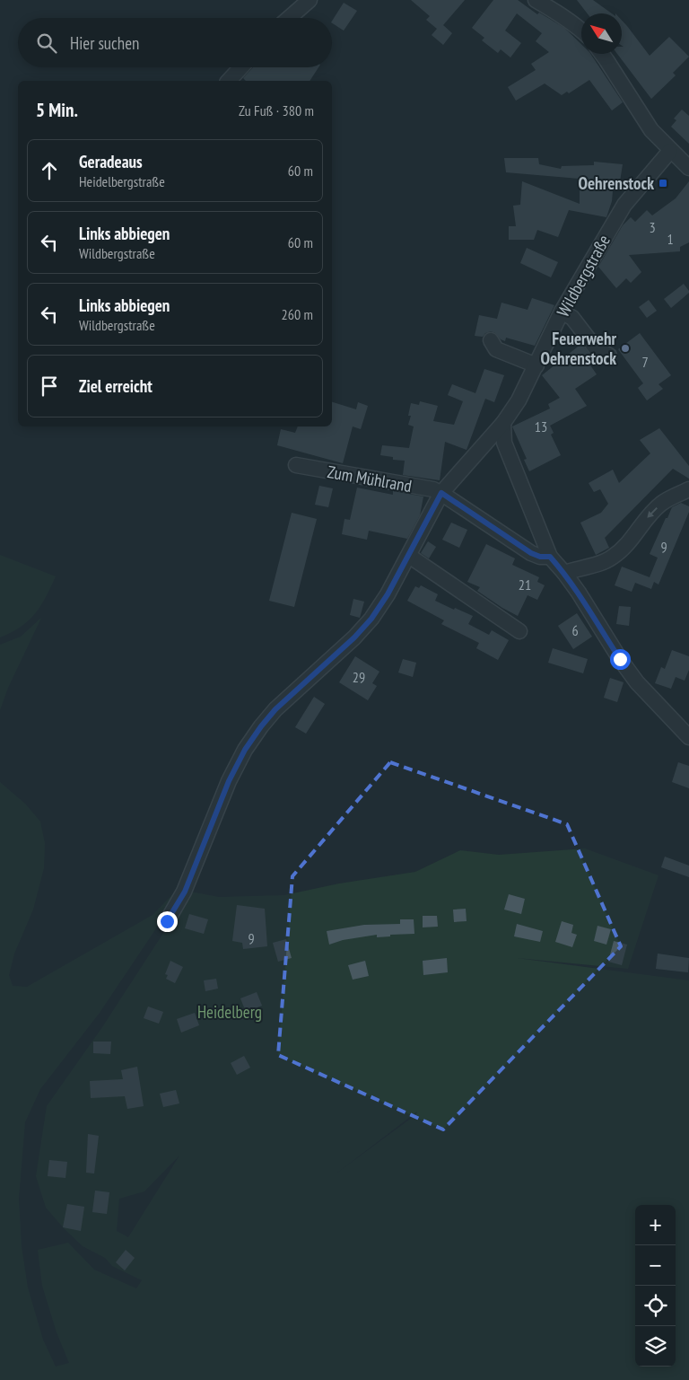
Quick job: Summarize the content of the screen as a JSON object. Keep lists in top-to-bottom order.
{
  "streets": {
    "street": ["Wildbergstraße", "Zum Mühlrand"]
  },
  "crossings": [
    ["Wildbergstraße", "Zum Mühlrand"]
  ],
  "parks": ["Heidelberg"],
  "places": {
    "transit": ["Oehrenstock"],
    "other": ["Feuerwehr Oehrenstock"]
  },
  "house_numbers": [
    "3",
    "1",
    "7",
    "13",
    "9",
    "21",
    "6",
    "29",
    "9"
  ],
  "north": "top left",
  "page": {
    "search": "Hier suchen",
    "heading": ["5 Min.", "Zu Fuß · 380 m"],
    "list": [
      ["Geradeaus", "Heidelbergstraße", "60 m"],
      ["Links abbiegen", "Wildbergstraße", "60 m"],
      ["Links abbiegen", "Wildbergstraße", "260 m"],
      "Ziel erreicht"
    ],
    "map_buttons": ["+", "−"]
  }
}
